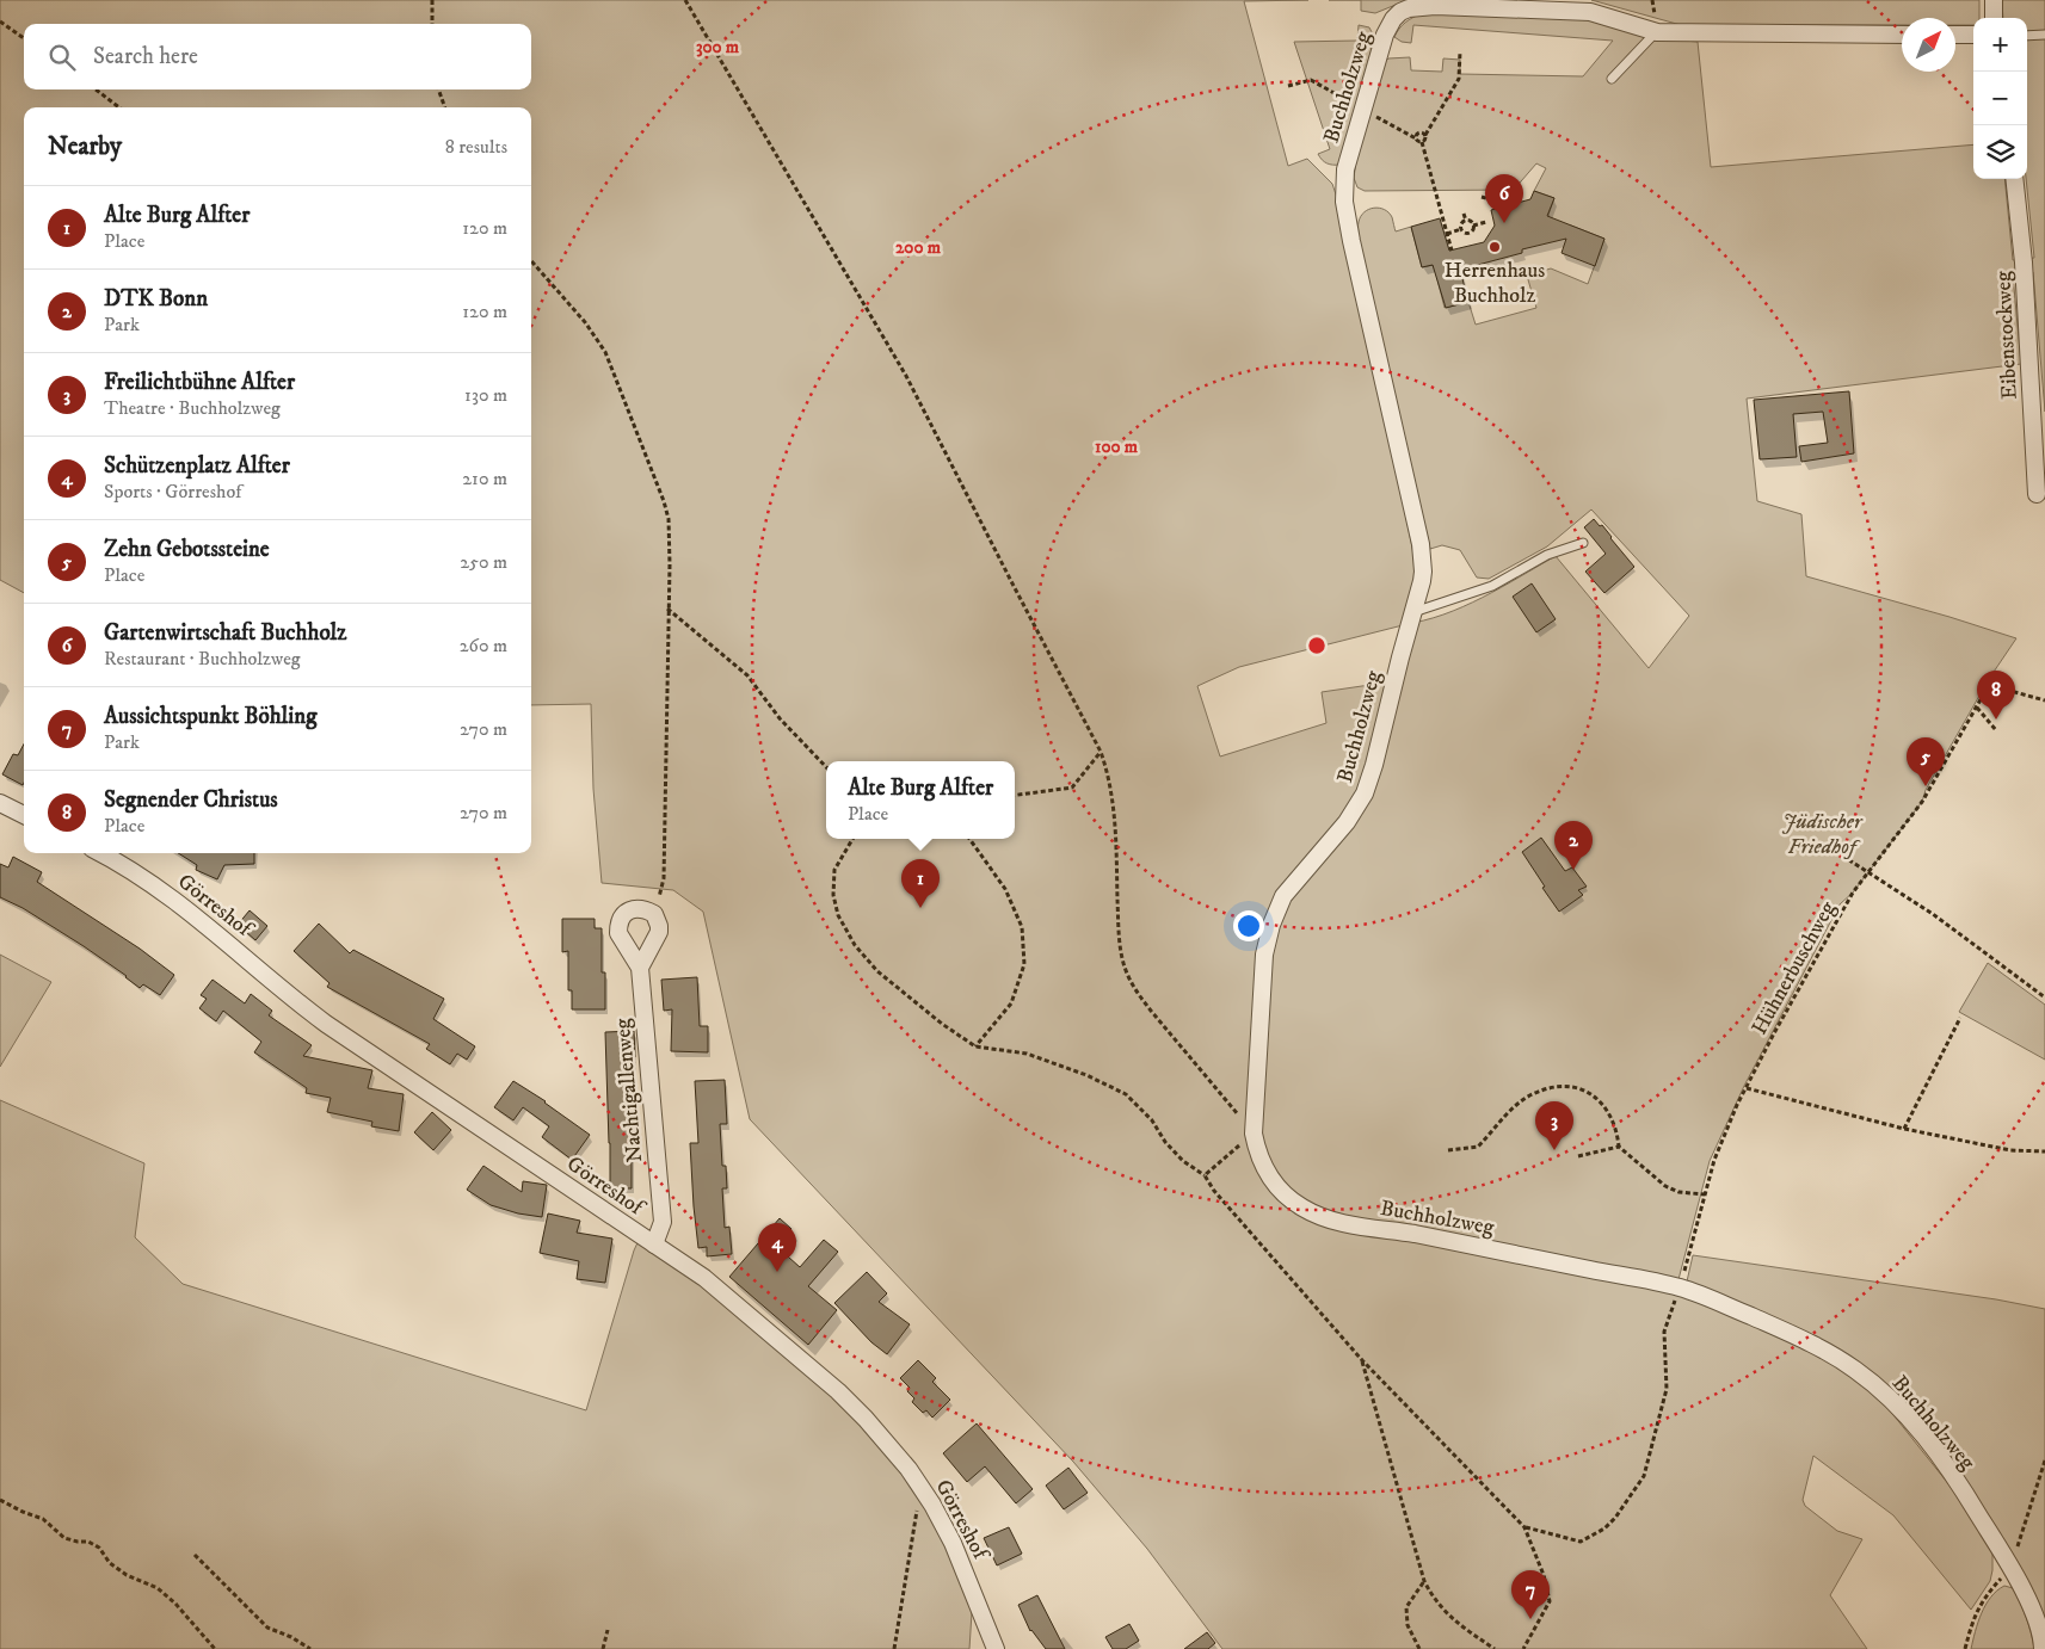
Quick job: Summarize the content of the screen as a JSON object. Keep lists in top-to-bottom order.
{
  "streets": {
    "street": [
      "Buchholzweg",
      "Eibenstockweg",
      "Görreshof",
      "Nachtigallenweg"
    ],
    "path": ["Hühnerbuschweg"]
  },
  "crossings": [
    ["Buchholzweg", "Hühnerbuschweg"],
    ["Görreshof", "Nachtigallenweg"]
  ],
  "parks": ["Jüdischer Friedhof"],
  "places": ["Herrenhaus Buchholz"],
  "north": "top right",
  "page": {
    "map_buttons": ["+", "−"],
    "search": "Search here",
    "heading": ["Nearby", "8 results"],
    "pins": [
      "6",
      "8",
      "5",
      "2",
      "1",
      "3",
      "4",
      "7"
    ],
    "list": [
      {
        "mark": "1",
        "name": "Alte Burg Alfter",
        "note": "Place",
        "value": "120 m"
      },
      {
        "mark": "2",
        "name": "DTK Bonn",
        "note": "Park",
        "value": "120 m"
      },
      {
        "mark": "3",
        "name": "Freilichtbühne Alfter",
        "note": "Theatre · Buchholzweg",
        "value": "130 m"
      },
      {
        "mark": "4",
        "name": "Schützenplatz Alfter",
        "note": "Sports · Görreshof",
        "value": "210 m"
      },
      {
        "mark": "5",
        "name": "Zehn Gebotssteine",
        "note": "Place",
        "value": "250 m"
      },
      {
        "mark": "6",
        "name": "Gartenwirtschaft Buchholz",
        "note": "Restaurant · Buchholzweg",
        "value": "260 m"
      },
      {
        "mark": "7",
        "name": "Aussichtspunkt Böhling",
        "note": "Park",
        "value": "270 m"
      },
      {
        "mark": "8",
        "name": "Segnender Christus",
        "note": "Place",
        "value": "270 m"
      }
    ],
    "popup": ["Alte Burg Alfter", "Place"]
  },
  "rings": ["300 m", "200 m", "100 m"]
}
